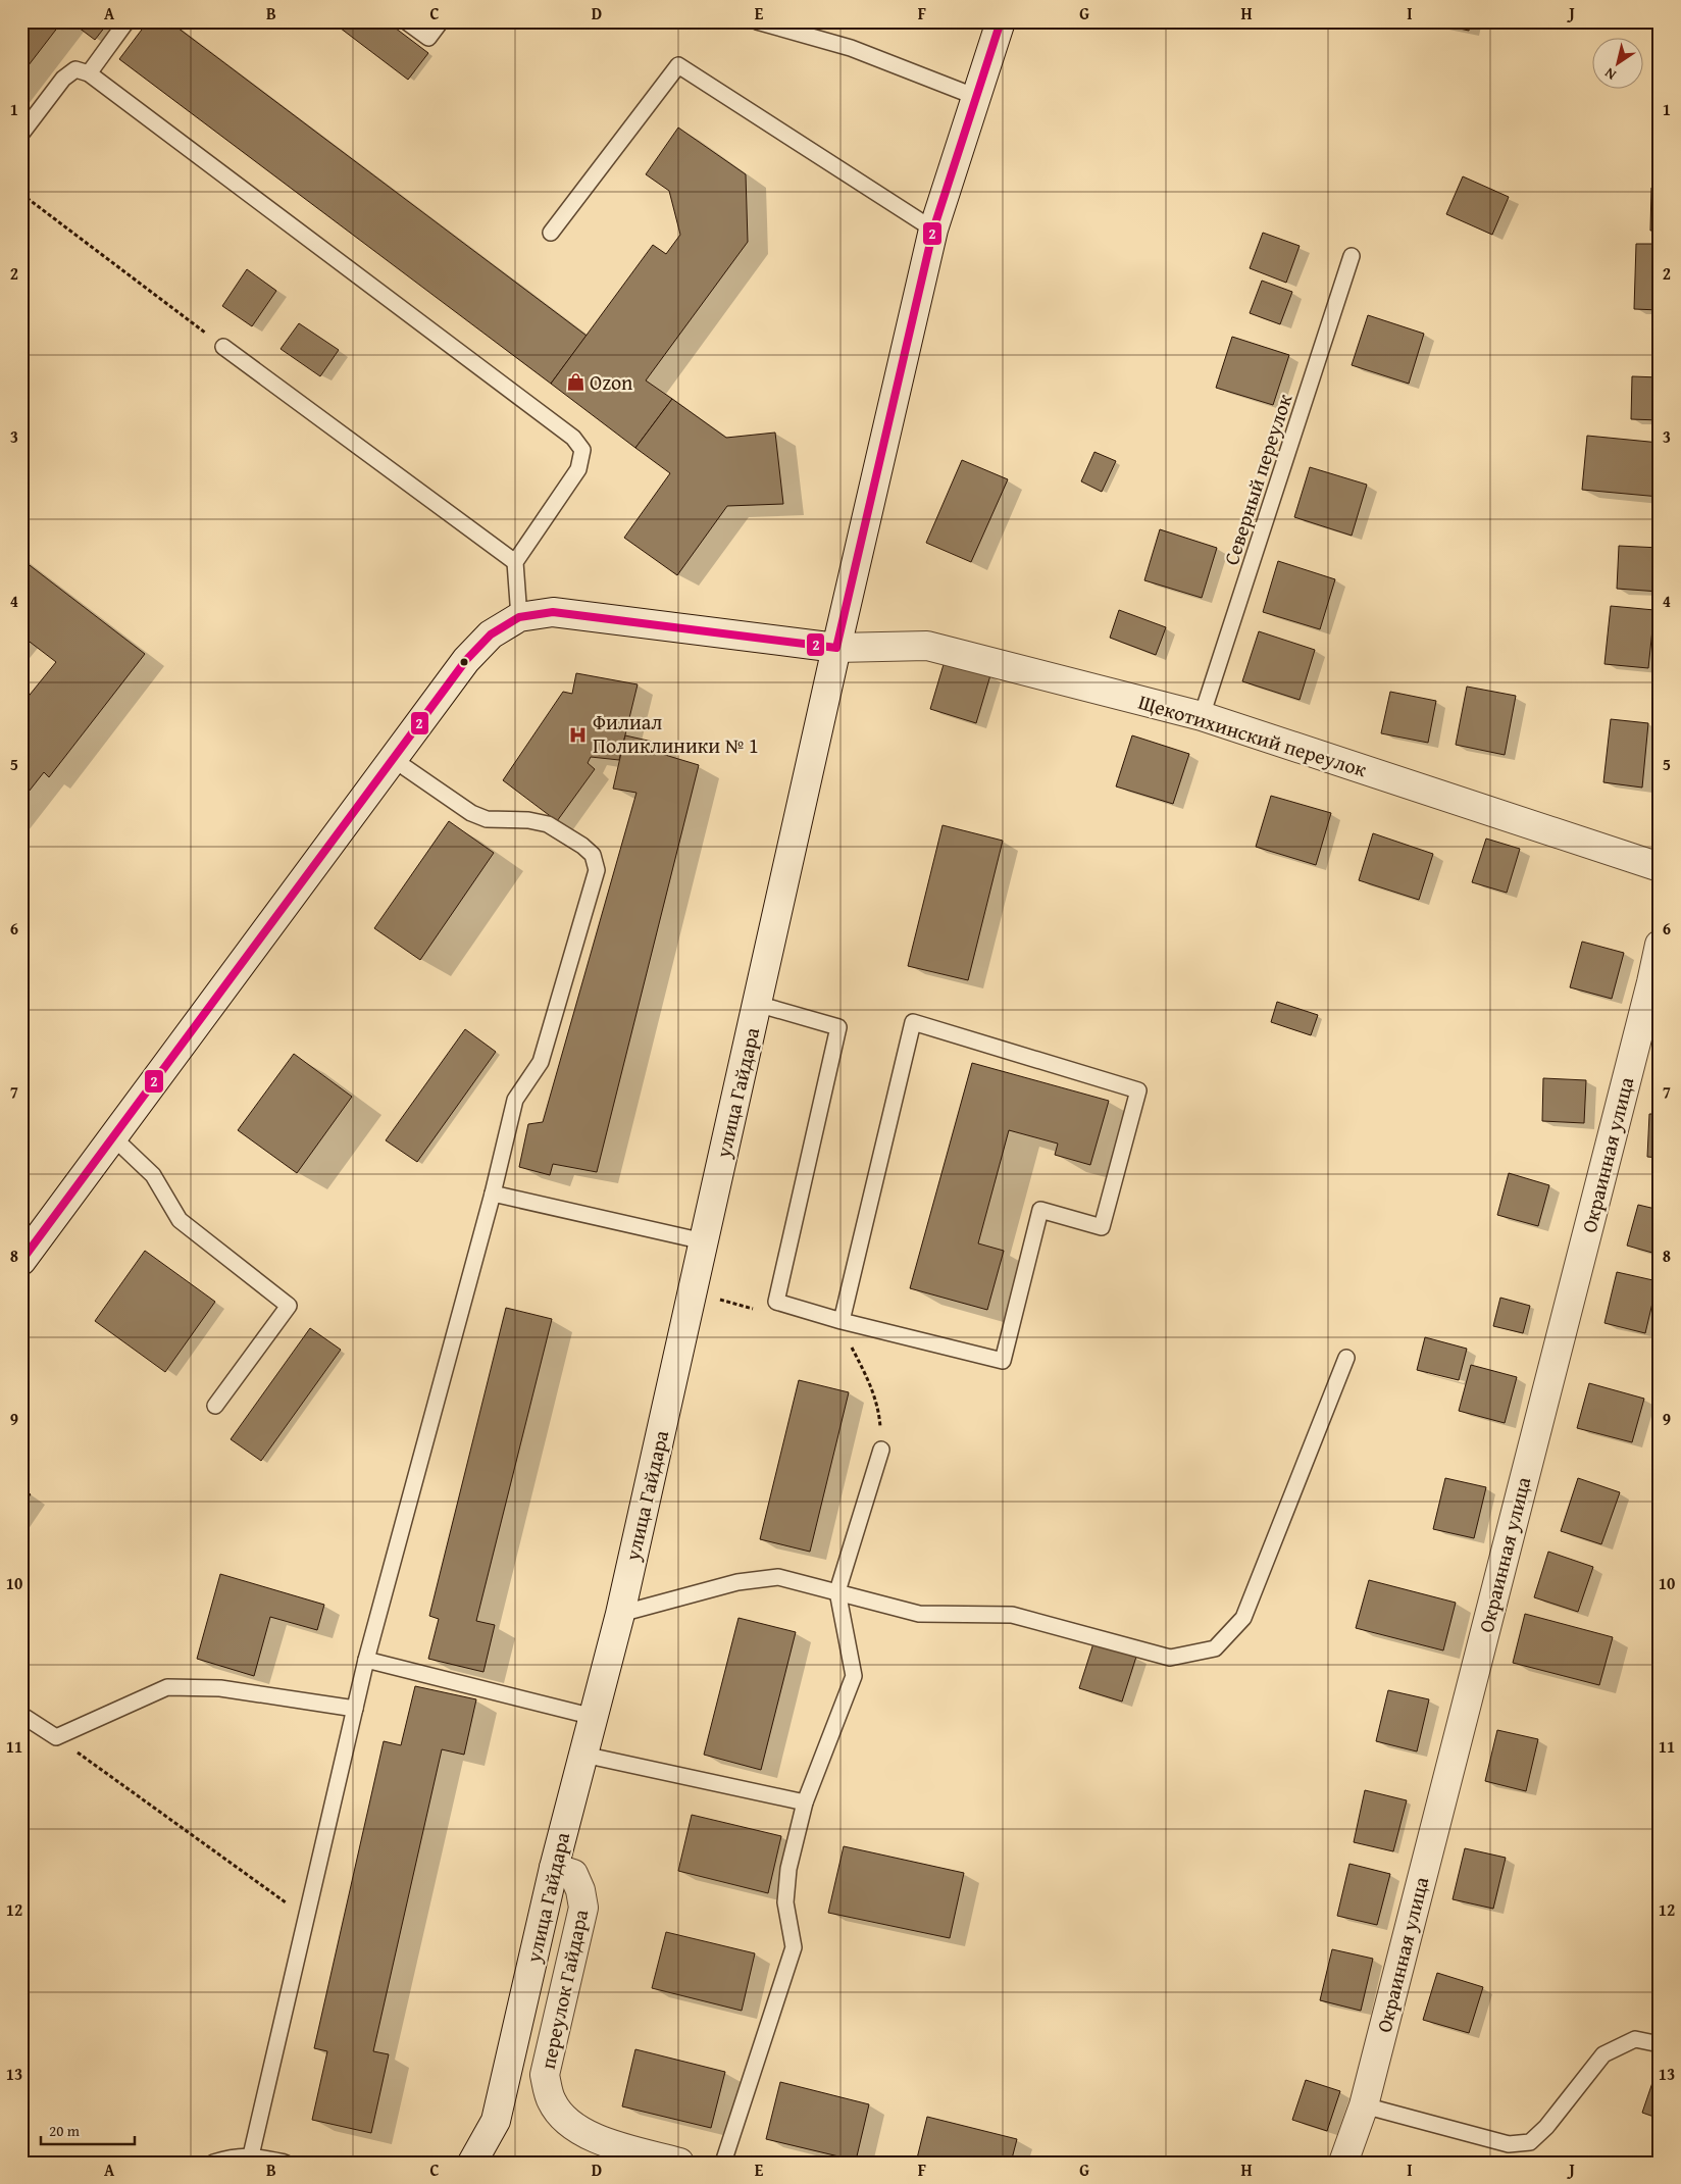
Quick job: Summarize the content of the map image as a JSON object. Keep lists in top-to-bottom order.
{
  "streets": {
    "street": [
      "Щекотихинский переулок",
      "улица Гайдара",
      "Окраинная улица",
      "переулок Гайдара"
    ],
    "lane": ["Северный переулок"]
  },
  "crossings": [
    ["Северный переулок", "Щекотихинский переулок"],
    ["Щекотихинский переулок", "улица Гайдара"],
    ["улица Гайдара", "переулок Гайдара"]
  ],
  "places": {
    "shop": ["Ozon"],
    "hospital": ["Филиал Поликлиники № 1"]
  },
  "lines": ["transit line 2"],
  "scale_bar": "20 m",
  "north": "bottom left",
  "grid": {
    "columns": [
      "A",
      "B",
      "C",
      "D",
      "E",
      "F",
      "G",
      "H",
      "I",
      "J"
    ],
    "rows": [
      "1",
      "2",
      "3",
      "4",
      "5",
      "6",
      "7",
      "8",
      "9",
      "10",
      "11",
      "12",
      "13"
    ]
  }
}
